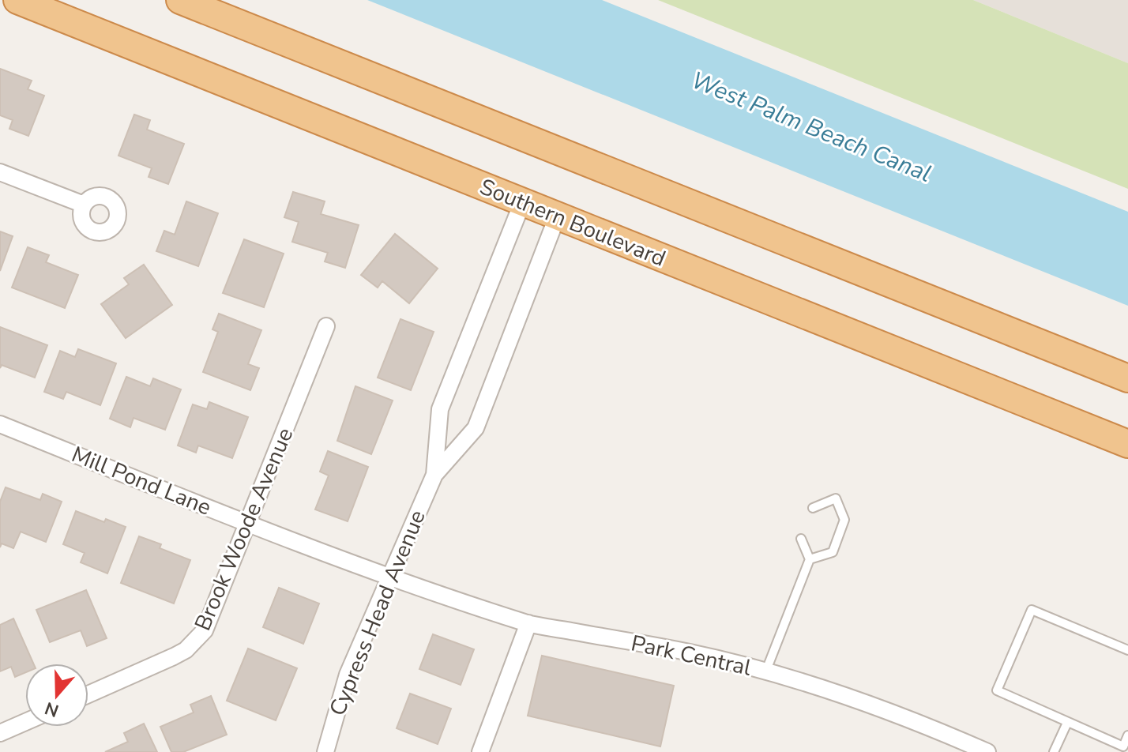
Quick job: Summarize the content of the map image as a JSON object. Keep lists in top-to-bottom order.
{
  "streets": {
    "highway": ["Southern Boulevard"],
    "street": [
      "Mill Pond Lane",
      "Brook Woode Avenue",
      "Cypress Head Avenue",
      "Park Central"
    ]
  },
  "crossings": [
    ["Southern Boulevard", "Cypress Head Avenue"],
    ["Mill Pond Lane", "Brook Woode Avenue"],
    ["Mill Pond Lane", "Cypress Head Avenue"],
    ["Mill Pond Lane", "Park Central"],
    ["Cypress Head Avenue", "Park Central"]
  ],
  "water": ["West Palm Beach Canal"],
  "north": "bottom"
}
